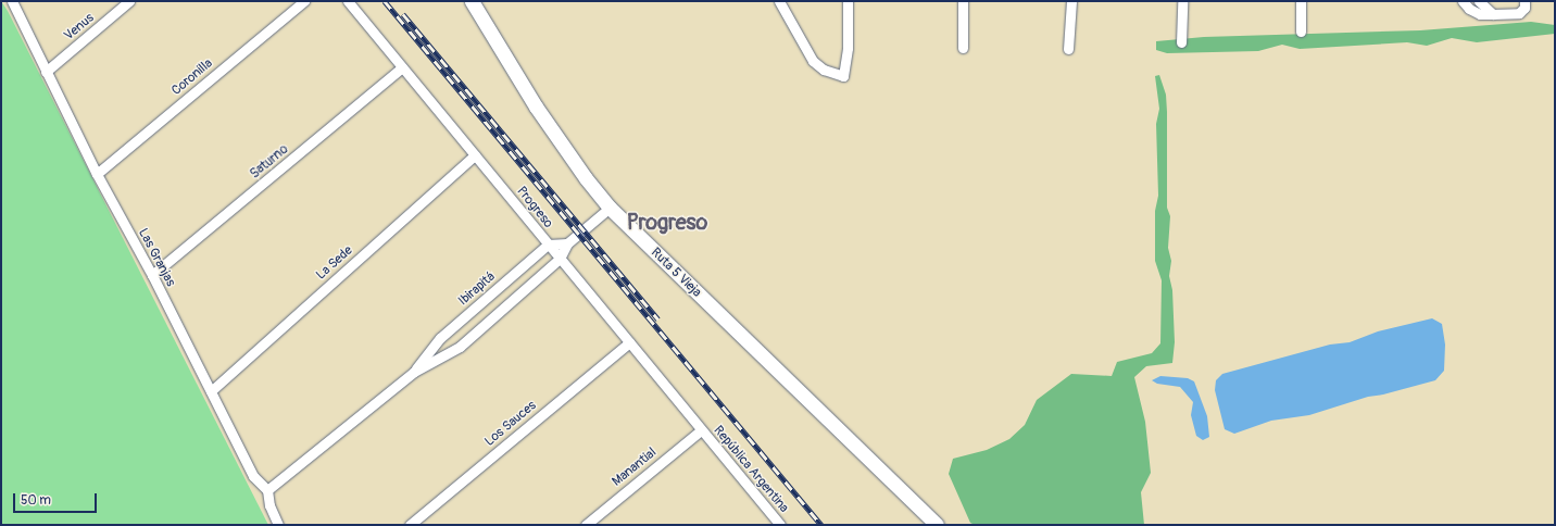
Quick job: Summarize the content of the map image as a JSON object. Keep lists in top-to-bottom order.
{
  "streets": {
    "street": [
      "Venus",
      "Coronilla",
      "Saturno",
      "Progreso",
      "Las Granjas",
      "La Sede",
      "Ruta 5 Vieja",
      "Ibirapitá",
      "Los Sauces",
      "Manantial",
      "República Argentina"
    ]
  },
  "crossings": [
    ["Venus", "Las Granjas"],
    ["Coronilla", "Las Granjas"],
    ["Saturno", "Progreso"],
    ["Saturno", "Las Granjas"],
    ["Progreso", "La Sede"],
    ["Progreso", "Ibirapitá"],
    ["Progreso", "Los Sauces"],
    ["Progreso", "Manantial"],
    ["Progreso", "República Argentina"],
    ["Las Granjas", "La Sede"],
    ["Las Granjas", "Ibirapitá"],
    ["Ruta 5 Vieja", "Ibirapitá"],
    ["Manantial", "República Argentina"]
  ],
  "districts": ["Progreso"],
  "scale_bar": "50 m"
}
